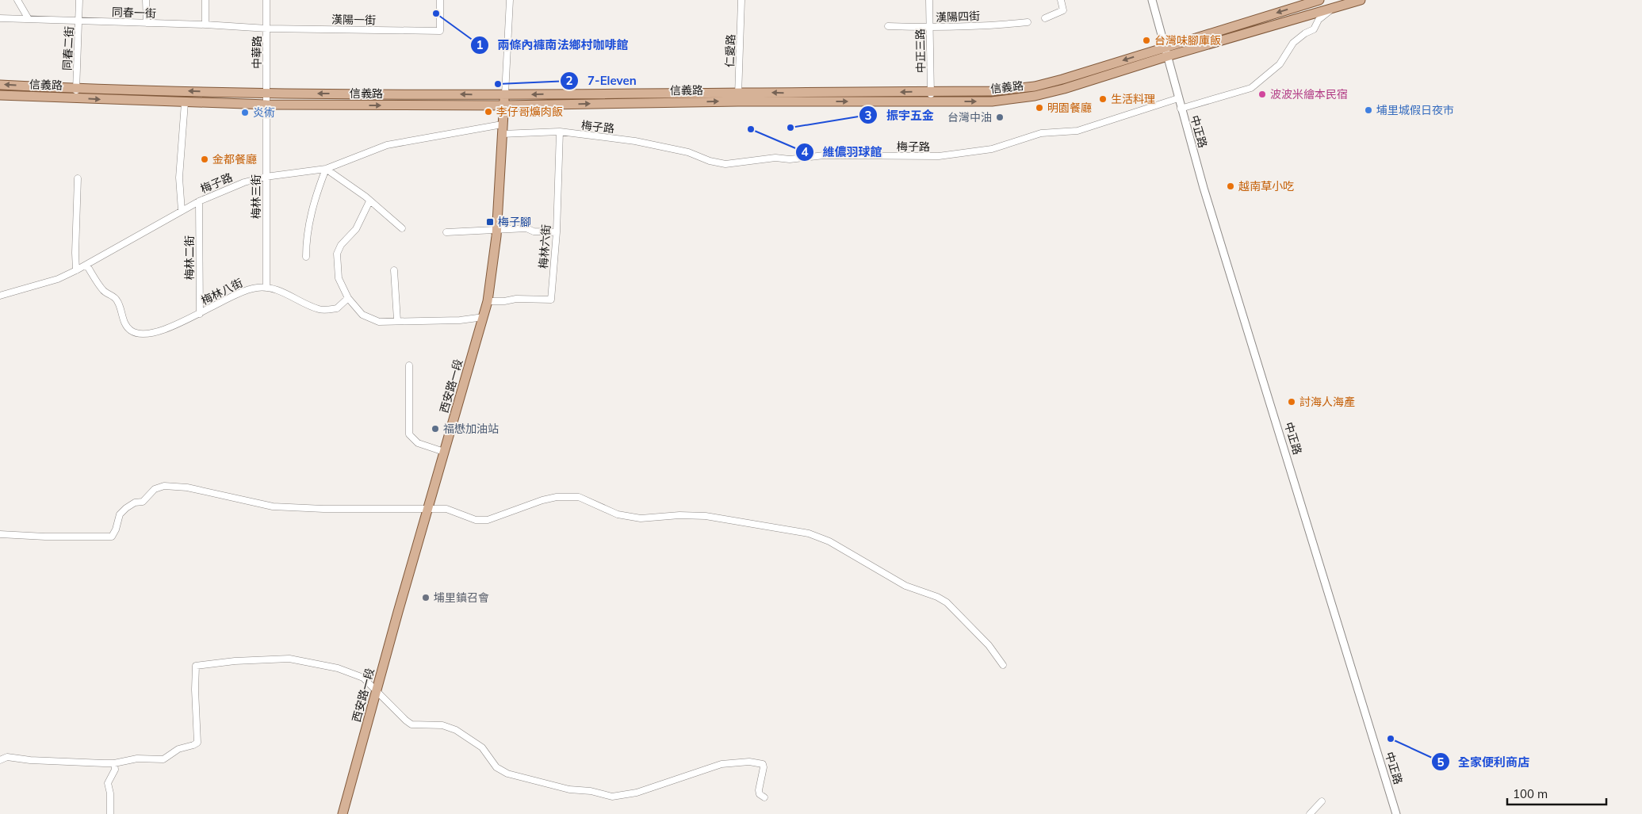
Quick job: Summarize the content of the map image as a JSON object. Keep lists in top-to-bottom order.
{
  "streets": {
    "main road": ["信義路", "西安路一段"],
    "street": [
      "同春一街",
      "漢陽四街",
      "漢陽一街",
      "同春二街",
      "仁愛路",
      "中正三路",
      "中華路",
      "梅子路",
      "中正路",
      "梅林三街",
      "梅林六街",
      "梅林二街",
      "梅林八街"
    ]
  },
  "crossings": [
    ["同春一街", "漢陽一街"],
    ["同春一街", "同春二街"],
    ["同春一街", "中華路"],
    ["漢陽四街", "中正三路"],
    ["漢陽一街", "中華路"],
    ["同春二街", "信義路"],
    ["仁愛路", "信義路"],
    ["中正三路", "信義路"],
    ["中華路", "信義路"],
    ["中華路", "梅林三街"],
    ["信義路", "中正路"],
    ["信義路", "梅林三街"],
    ["信義路", "西安路一段"],
    ["梅子路", "中正路"],
    ["梅子路", "梅林三街"],
    ["梅子路", "梅林六街"],
    ["梅子路", "梅林二街"],
    ["梅子路", "梅林八街"],
    ["梅子路", "西安路一段"],
    ["梅林三街", "梅林八街"],
    ["梅林六街", "西安路一段"],
    ["梅林二街", "梅林八街"]
  ],
  "places": {
    "other": [
      "兩條內褲南法鄉村咖啡館",
      "台灣味腳庫飯",
      "7-Eleven",
      "波波米繪本民宿",
      "生活料理",
      "明園餐廳",
      "埔里城假日夜市",
      "李仔哥爌肉飯",
      "炎術",
      "台灣中油",
      "振宇五金",
      "維儂羽球館",
      "金都餐廳",
      "越南草小吃",
      "討海人海產",
      "福懋加油站",
      "埔里鎮召會",
      "全家便利商店"
    ],
    "transit": ["梅子腳"]
  },
  "scale_bar": "100 m"
}
